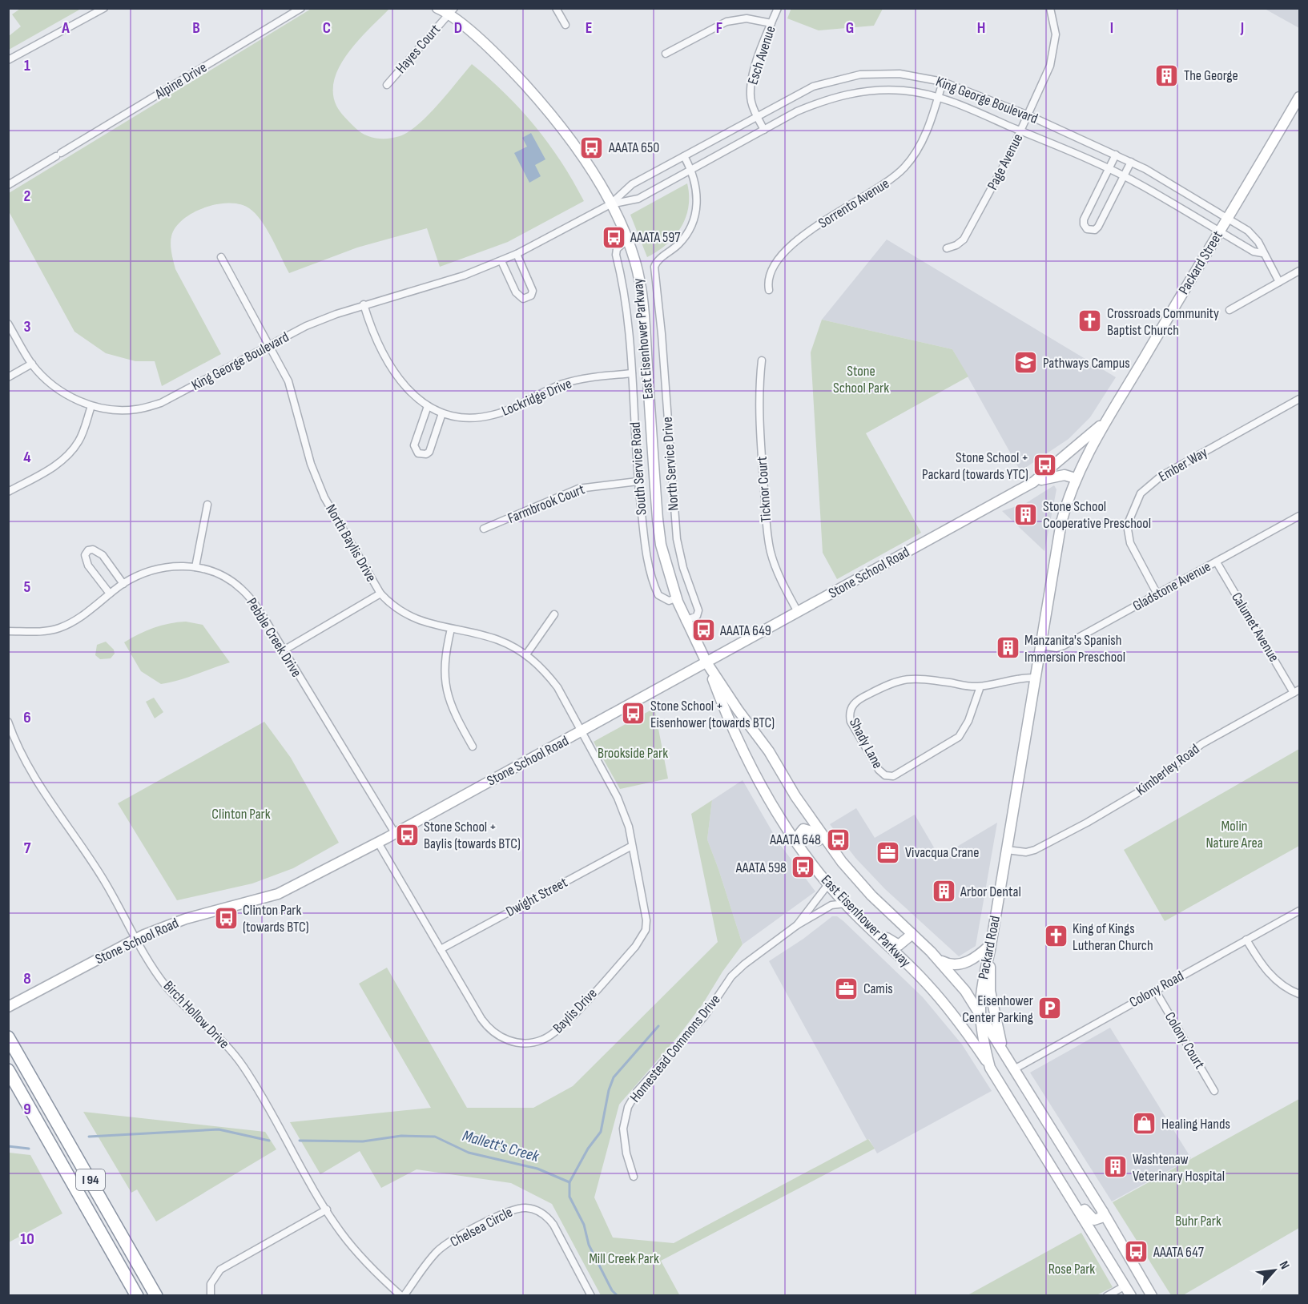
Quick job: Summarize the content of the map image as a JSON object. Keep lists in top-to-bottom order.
{
  "streets": {
    "highway": ["I 94"],
    "main road": [
      "Packard Street",
      "East Eisenhower Parkway",
      "Stone School Road",
      "Packard Road"
    ],
    "street": [
      "Hayes Court",
      "Esch Avenue",
      "Alpine Drive",
      "King George Boulevard",
      "Page Avenue",
      "Sorrento Avenue",
      "Lockridge Drive",
      "North Service Drive",
      "Ember Way",
      "South Service Road",
      "Ticknor Court",
      "Farmbrook Court",
      "North Baylis Drive",
      "Gladstone Avenue",
      "Calumet Avenue",
      "Pebble Creek Drive",
      "Shady Lane",
      "Kimberley Road",
      "Dwight Street",
      "Colony Road",
      "Baylis Drive",
      "Birch Hollow Drive",
      "Colony Court",
      "Homestead Commons Drive",
      "Chelsea Circle"
    ]
  },
  "crossings": [
    ["Hayes Court", "East Eisenhower Parkway"],
    ["Esch Avenue", "King George Boulevard"],
    ["King George Boulevard", "Page Avenue"],
    ["King George Boulevard", "Sorrento Avenue"],
    ["King George Boulevard", "Packard Street"],
    ["King George Boulevard", "East Eisenhower Parkway"],
    ["King George Boulevard", "Lockridge Drive"],
    ["King George Boulevard", "North Service Drive"],
    ["King George Boulevard", "North Baylis Drive"],
    ["Packard Street", "Packard Road"],
    ["East Eisenhower Parkway", "North Service Drive"],
    ["East Eisenhower Parkway", "South Service Road"],
    ["East Eisenhower Parkway", "Stone School Road"],
    ["East Eisenhower Parkway", "Packard Road"],
    ["East Eisenhower Parkway", "Homestead Commons Drive"],
    ["Lockridge Drive", "South Service Road"],
    ["Ember Way", "Gladstone Avenue"],
    ["South Service Road", "Farmbrook Court"],
    ["Ticknor Court", "Stone School Road"],
    ["North Baylis Drive", "Stone School Road"],
    ["North Baylis Drive", "Baylis Drive"],
    ["Stone School Road", "Pebble Creek Drive"],
    ["Stone School Road", "Baylis Drive"],
    ["Stone School Road", "Birch Hollow Drive"],
    ["Gladstone Avenue", "Calumet Avenue"],
    ["Gladstone Avenue", "Packard Road"],
    ["Calumet Avenue", "Kimberley Road"],
    ["Shady Lane", "Packard Road"],
    ["Kimberley Road", "Packard Road"],
    ["Dwight Street", "Baylis Drive"],
    ["Colony Road", "Colony Court"],
    ["Birch Hollow Drive", "Chelsea Circle"]
  ],
  "water": ["Mallett's Creek"],
  "parks": [
    "Stone School Park",
    "Brookside Park",
    "Clinton Park",
    "Molin Nature Area",
    "Buhr Park",
    "Mill Creek Park",
    "Rose Park"
  ],
  "places": {
    "building": [
      "The George",
      "Stone School Cooperative Preschool",
      "Manzanita's Spanish Immersion Preschool",
      "Arbor Dental",
      "Washtenaw Veterinary Hospital"
    ],
    "bus stop": [
      "AAATA 650",
      "AAATA 597",
      "Stone School + Packard (towards YTC)",
      "AAATA 649",
      "Stone School + Eisenhower (towards BTC)",
      "Stone School + Baylis (towards BTC)",
      "AAATA 648",
      "AAATA 598",
      "Clinton Park (towards BTC)",
      "AAATA 647"
    ],
    "church": ["Crossroads Community Baptist Church", "King of Kings Lutheran Church"],
    "school or university": ["Pathways Campus"],
    "office": ["Vivacqua Crane", "Camis"],
    "parking": ["Eisenhower Center Parking"],
    "shop": ["Healing Hands"]
  },
  "north": "top right",
  "grid": {
    "columns": [
      "A",
      "B",
      "C",
      "D",
      "E",
      "F",
      "G",
      "H",
      "I",
      "J"
    ],
    "rows": [
      "1",
      "2",
      "3",
      "4",
      "5",
      "6",
      "7",
      "8",
      "9",
      "10"
    ]
  }
}
